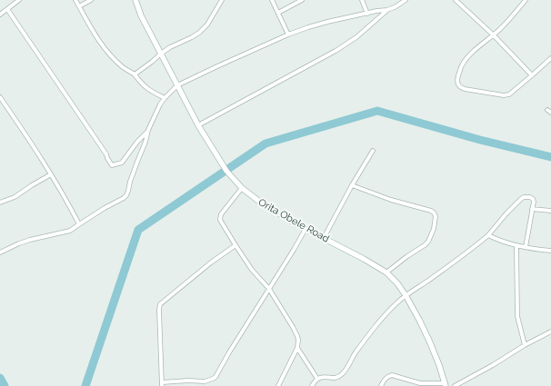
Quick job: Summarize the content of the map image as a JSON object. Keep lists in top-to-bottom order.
{
  "streets": {
    "main road": ["Orita Obele Road"]
  }
}
